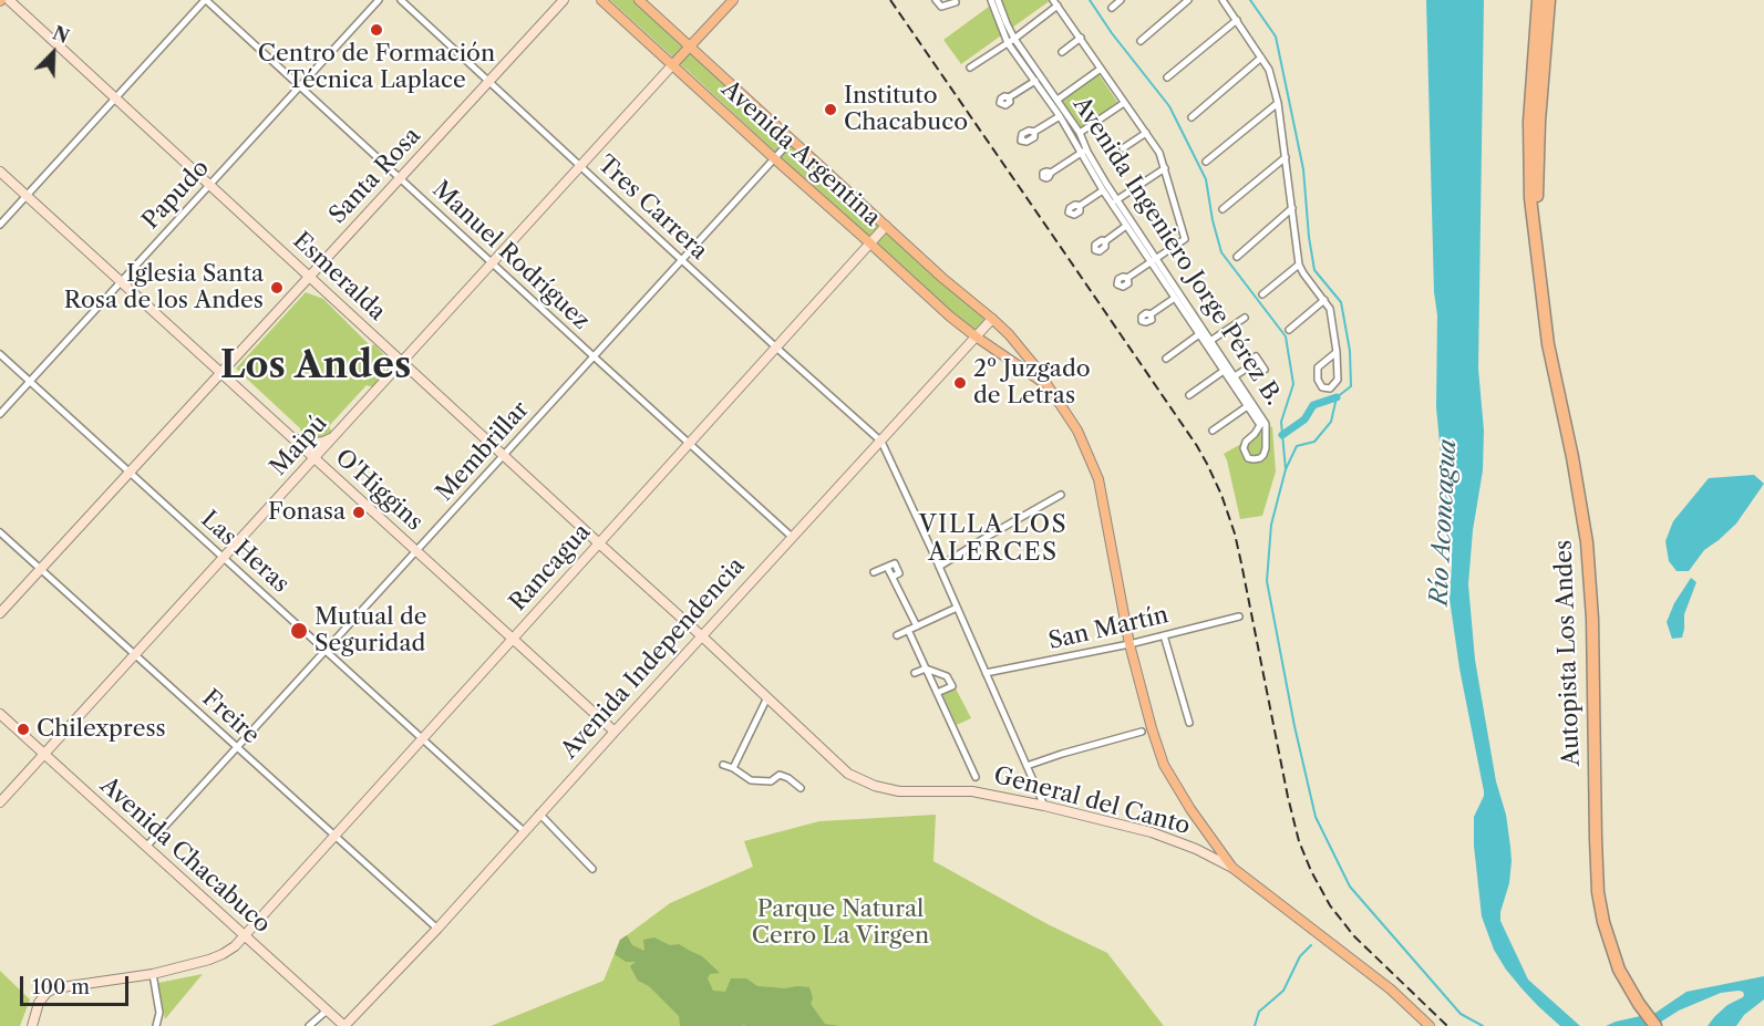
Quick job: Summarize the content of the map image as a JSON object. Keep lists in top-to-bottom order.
{
  "streets": {
    "highway": ["Autopista Los Andes"],
    "main road": [
      "Avenida Argentina",
      "Santa Rosa",
      "Esmeralda",
      "Maipú",
      "O'Higgins",
      "Rancagua",
      "Avenida Independencia",
      "General del Canto",
      "Avenida Chacabuco"
    ],
    "street": [
      "Papudo",
      "Tres Carrera",
      "Avenida Ingeniero Jorge Pérez B.",
      "Manuel Rodríguez",
      "Membrillar",
      "Las Heras",
      "San Martín",
      "Freire"
    ]
  },
  "crossings": [
    ["Avenida Argentina", "Maipú"],
    ["Avenida Argentina", "Membrillar"],
    ["Avenida Argentina", "Rancagua"],
    ["Avenida Argentina", "San Martín"],
    ["Avenida Argentina", "Avenida Independencia"],
    ["Avenida Argentina", "General del Canto"],
    ["Santa Rosa", "Tres Carrera"],
    ["Santa Rosa", "Manuel Rodríguez"],
    ["Santa Rosa", "Esmeralda"],
    ["Santa Rosa", "Maipú"],
    ["Santa Rosa", "O'Higgins"],
    ["Santa Rosa", "Las Heras"],
    ["Santa Rosa", "Freire"],
    ["Papudo", "Manuel Rodríguez"],
    ["Papudo", "Esmeralda"],
    ["Papudo", "O'Higgins"],
    ["Papudo", "Las Heras"],
    ["Tres Carrera", "Maipú"],
    ["Tres Carrera", "Membrillar"],
    ["Tres Carrera", "Rancagua"],
    ["Tres Carrera", "Avenida Independencia"],
    ["Manuel Rodríguez", "Maipú"],
    ["Manuel Rodríguez", "Membrillar"],
    ["Manuel Rodríguez", "Rancagua"],
    ["Manuel Rodríguez", "Avenida Independencia"],
    ["Esmeralda", "Maipú"],
    ["Esmeralda", "Membrillar"],
    ["Esmeralda", "O'Higgins"],
    ["Esmeralda", "Rancagua"],
    ["Esmeralda", "Avenida Independencia"],
    ["Esmeralda", "General del Canto"],
    ["Maipú", "O'Higgins"],
    ["Maipú", "Las Heras"],
    ["Maipú", "Freire"],
    ["Maipú", "Avenida Chacabuco"],
    ["Membrillar", "O'Higgins"],
    ["Membrillar", "Las Heras"],
    ["Membrillar", "Freire"],
    ["Membrillar", "Avenida Chacabuco"],
    ["O'Higgins", "Rancagua"],
    ["O'Higgins", "Avenida Independencia"],
    ["Las Heras", "Rancagua"],
    ["Las Heras", "Avenida Independencia"],
    ["Rancagua", "Freire"],
    ["Rancagua", "Avenida Chacabuco"],
    ["Avenida Independencia", "Freire"],
    ["Avenida Independencia", "General del Canto"],
    ["Avenida Independencia", "Avenida Chacabuco"]
  ],
  "districts": ["Los Andes", "VILLA LOS ALERCES"],
  "water": ["Río Aconcagua"],
  "parks": ["Parque Natural Cerro La Virgen"],
  "places": [
    "Centro de Formación Técnica Laplace",
    "Instituto Chacabuco",
    "Iglesia Santa Rosa de los Andes",
    "2º Juzgado de Letras",
    "Fonasa",
    "Mutual de Seguridad",
    "Chilexpress"
  ],
  "scale_bar": "100 m",
  "north": "top right"
}
